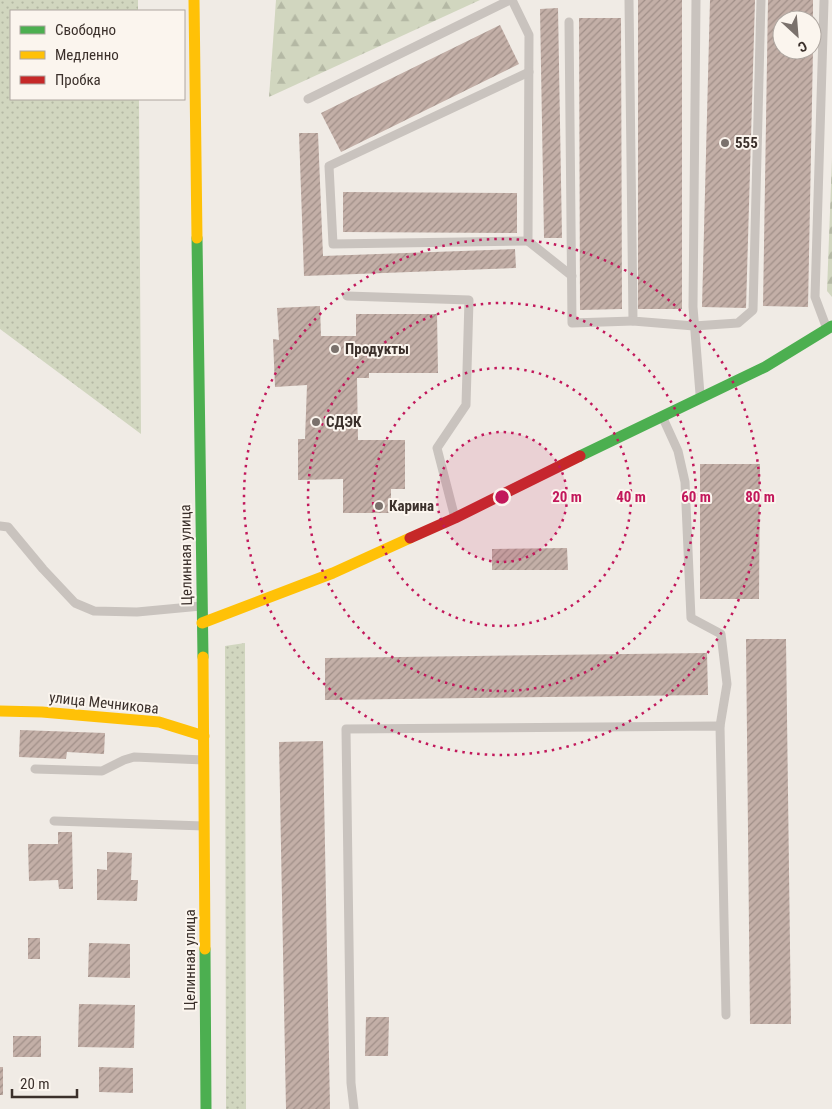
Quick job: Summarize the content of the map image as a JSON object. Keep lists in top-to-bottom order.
{
  "streets": {
    "main road": ["Целинная улица", "улица Мечникова"]
  },
  "crossings": [
    ["Целинная улица", "улица Мечникова"]
  ],
  "places": [
    "555",
    "Продукты",
    "СДЭК",
    "Карина"
  ],
  "legend": ["Свободно", "Медленно", "Пробка"],
  "scale_bar": "20 m",
  "north": "bottom right",
  "rings": [
    "20 m",
    "40 m",
    "60 m",
    "80 m"
  ]
}
